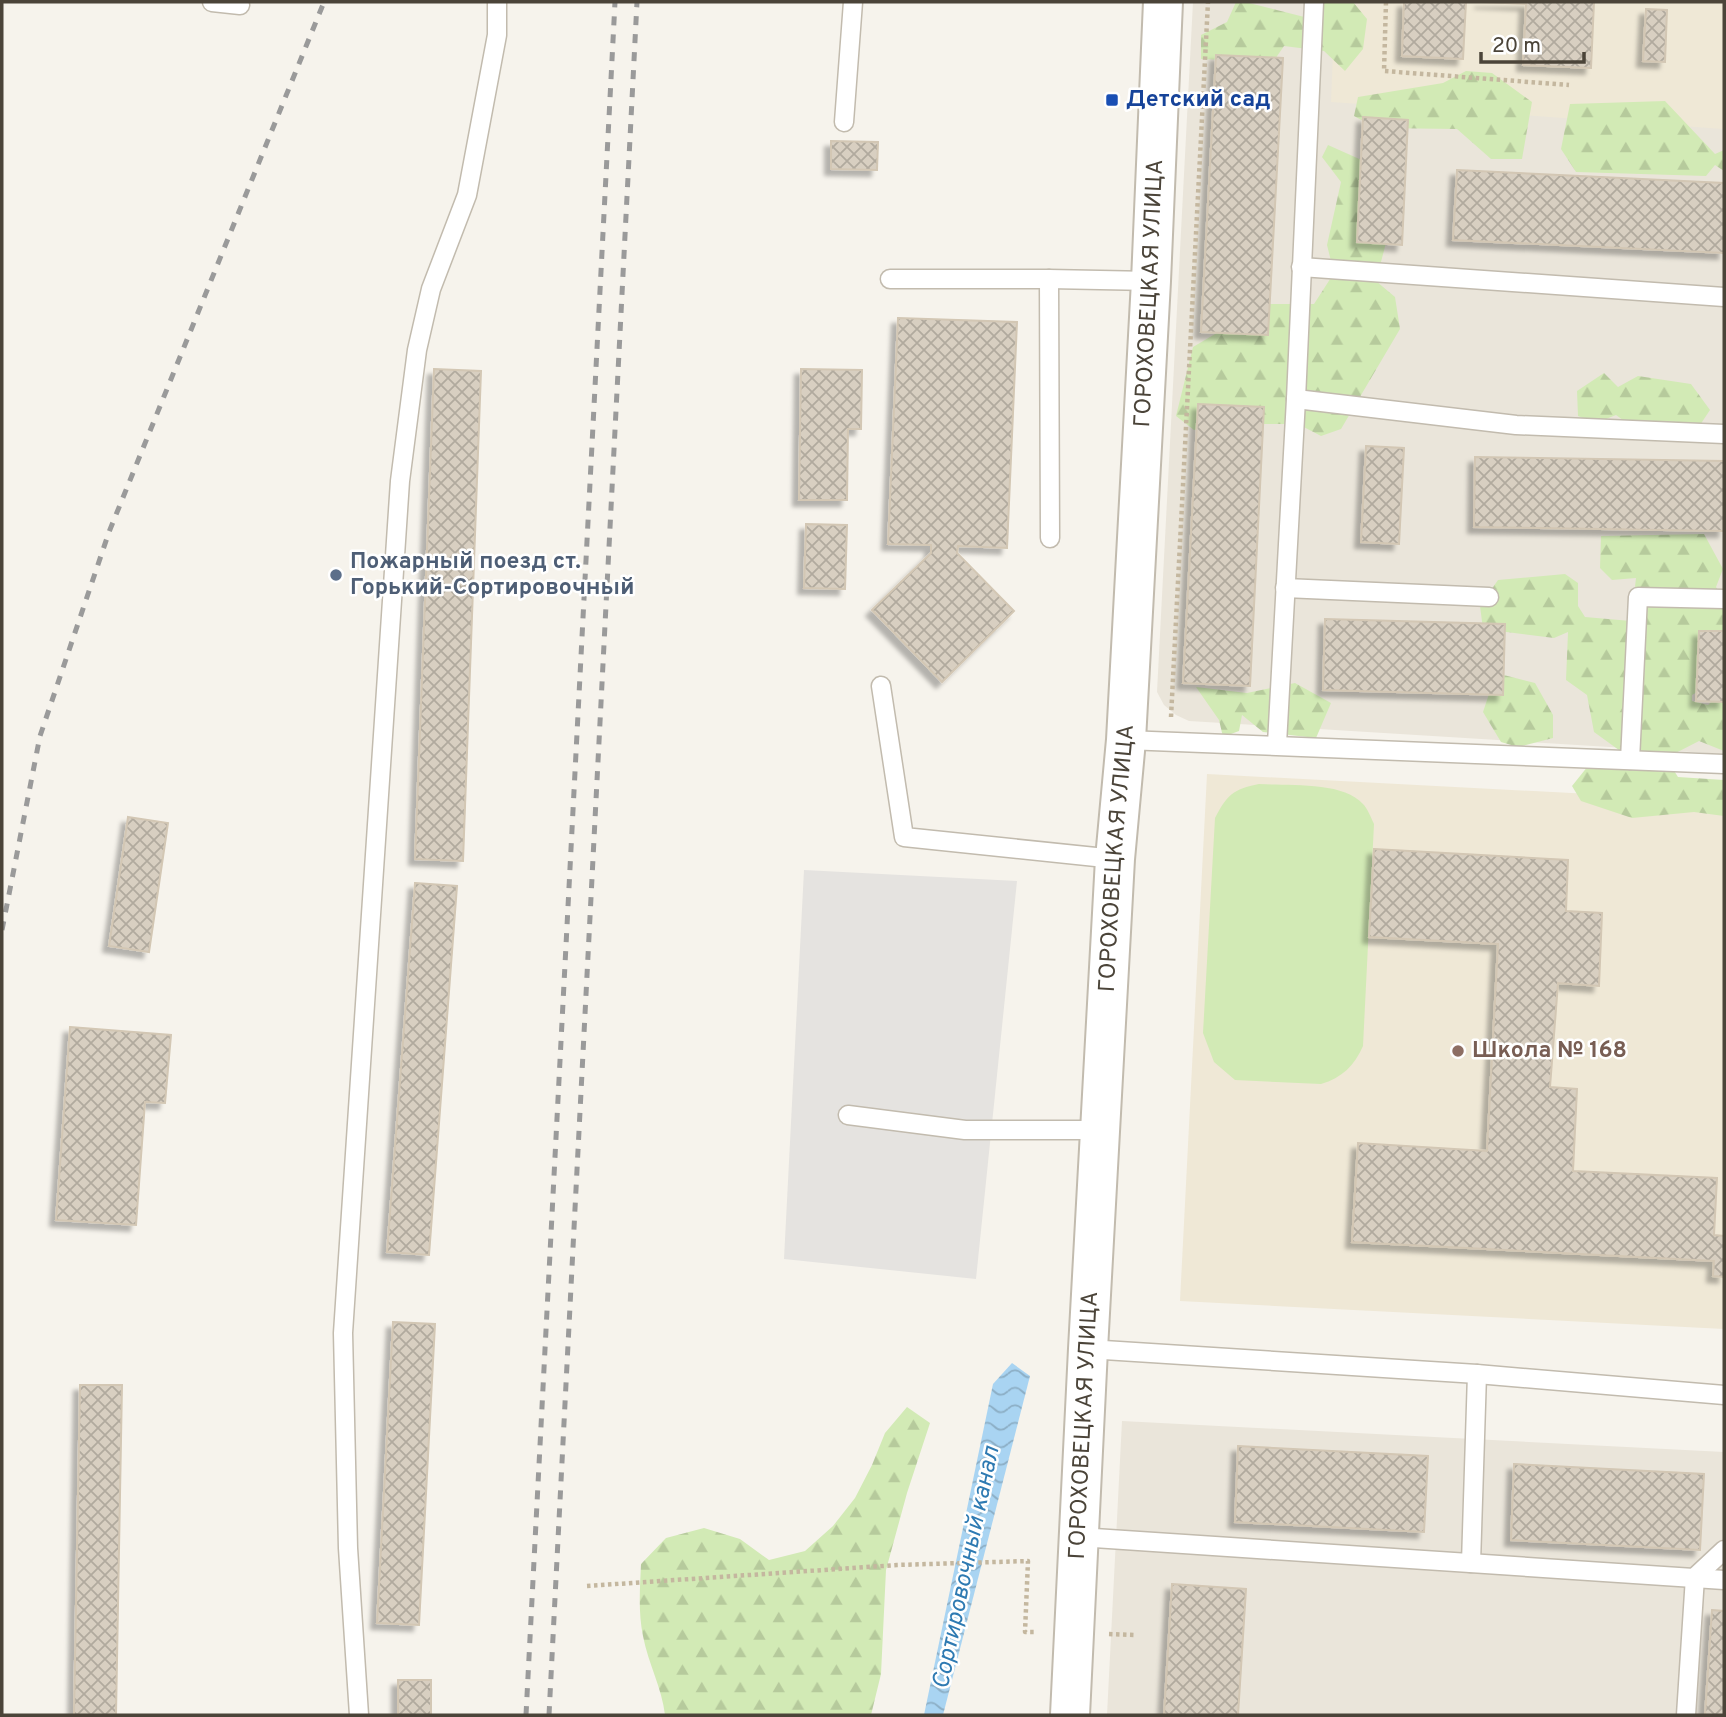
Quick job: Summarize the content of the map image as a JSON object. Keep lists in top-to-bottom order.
{
  "streets": {
    "street": ["ГОРОХОВЕЦКАЯ УЛИЦА"]
  },
  "water": ["Сортировочный канал"],
  "places": {
    "transit": ["Детский сад"],
    "other": ["Пожарный поезд ст. Горький-Сортировочный", "Школа № 168"]
  },
  "scale_bar": "20 m"
}
